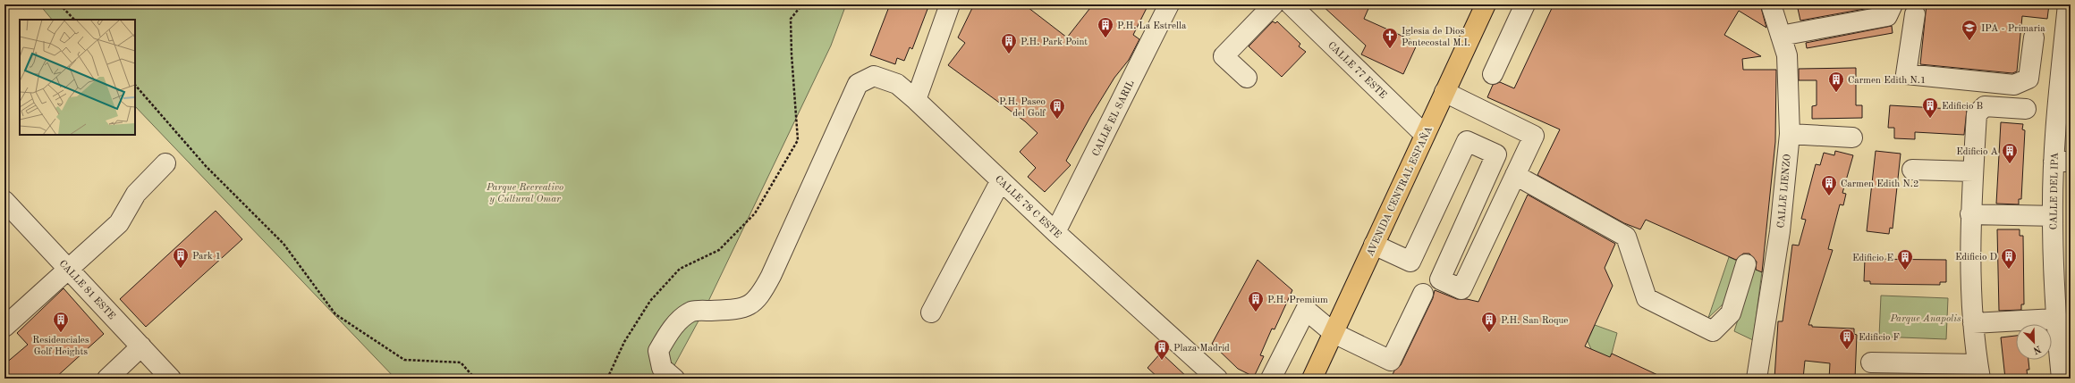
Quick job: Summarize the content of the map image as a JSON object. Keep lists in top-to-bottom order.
{
  "streets": {
    "main road": ["AVENIDA CENTRAL ESPAÑA"],
    "street": [
      "CALLE 77 ESTE",
      "CALLE EL SARIL",
      "CALLE LIENZO",
      "CALLE DEL IPA",
      "CALLE 78 C ESTE",
      "CALLE 81 ESTE"
    ]
  },
  "crossings": [
    ["CALLE 77 ESTE", "AVENIDA CENTRAL ESPAÑA"],
    ["CALLE EL SARIL", "CALLE 78 C ESTE"]
  ],
  "parks": ["Parque Recreativo y Cultural Omar", "Parque Anapolis"],
  "places": {
    "building": [
      "P.H. La Estrella",
      "P.H. Park Point",
      "Carmen Edith N.1",
      "Edificio B",
      "P.H. Paseo del Golf",
      "Edificio A",
      "Carmen Edith N.2",
      "Park 1",
      "Edificio D",
      "Edificio E",
      "P.H. Premium",
      "Residenciales Golf Heights",
      "P.H. San Roque",
      "Edificio F",
      "Plaza Madrid"
    ],
    "school or university": ["IPA - Primaria"],
    "church": ["Iglesia de Dios Pentecostal M.I."]
  },
  "north": "bottom right"
}
